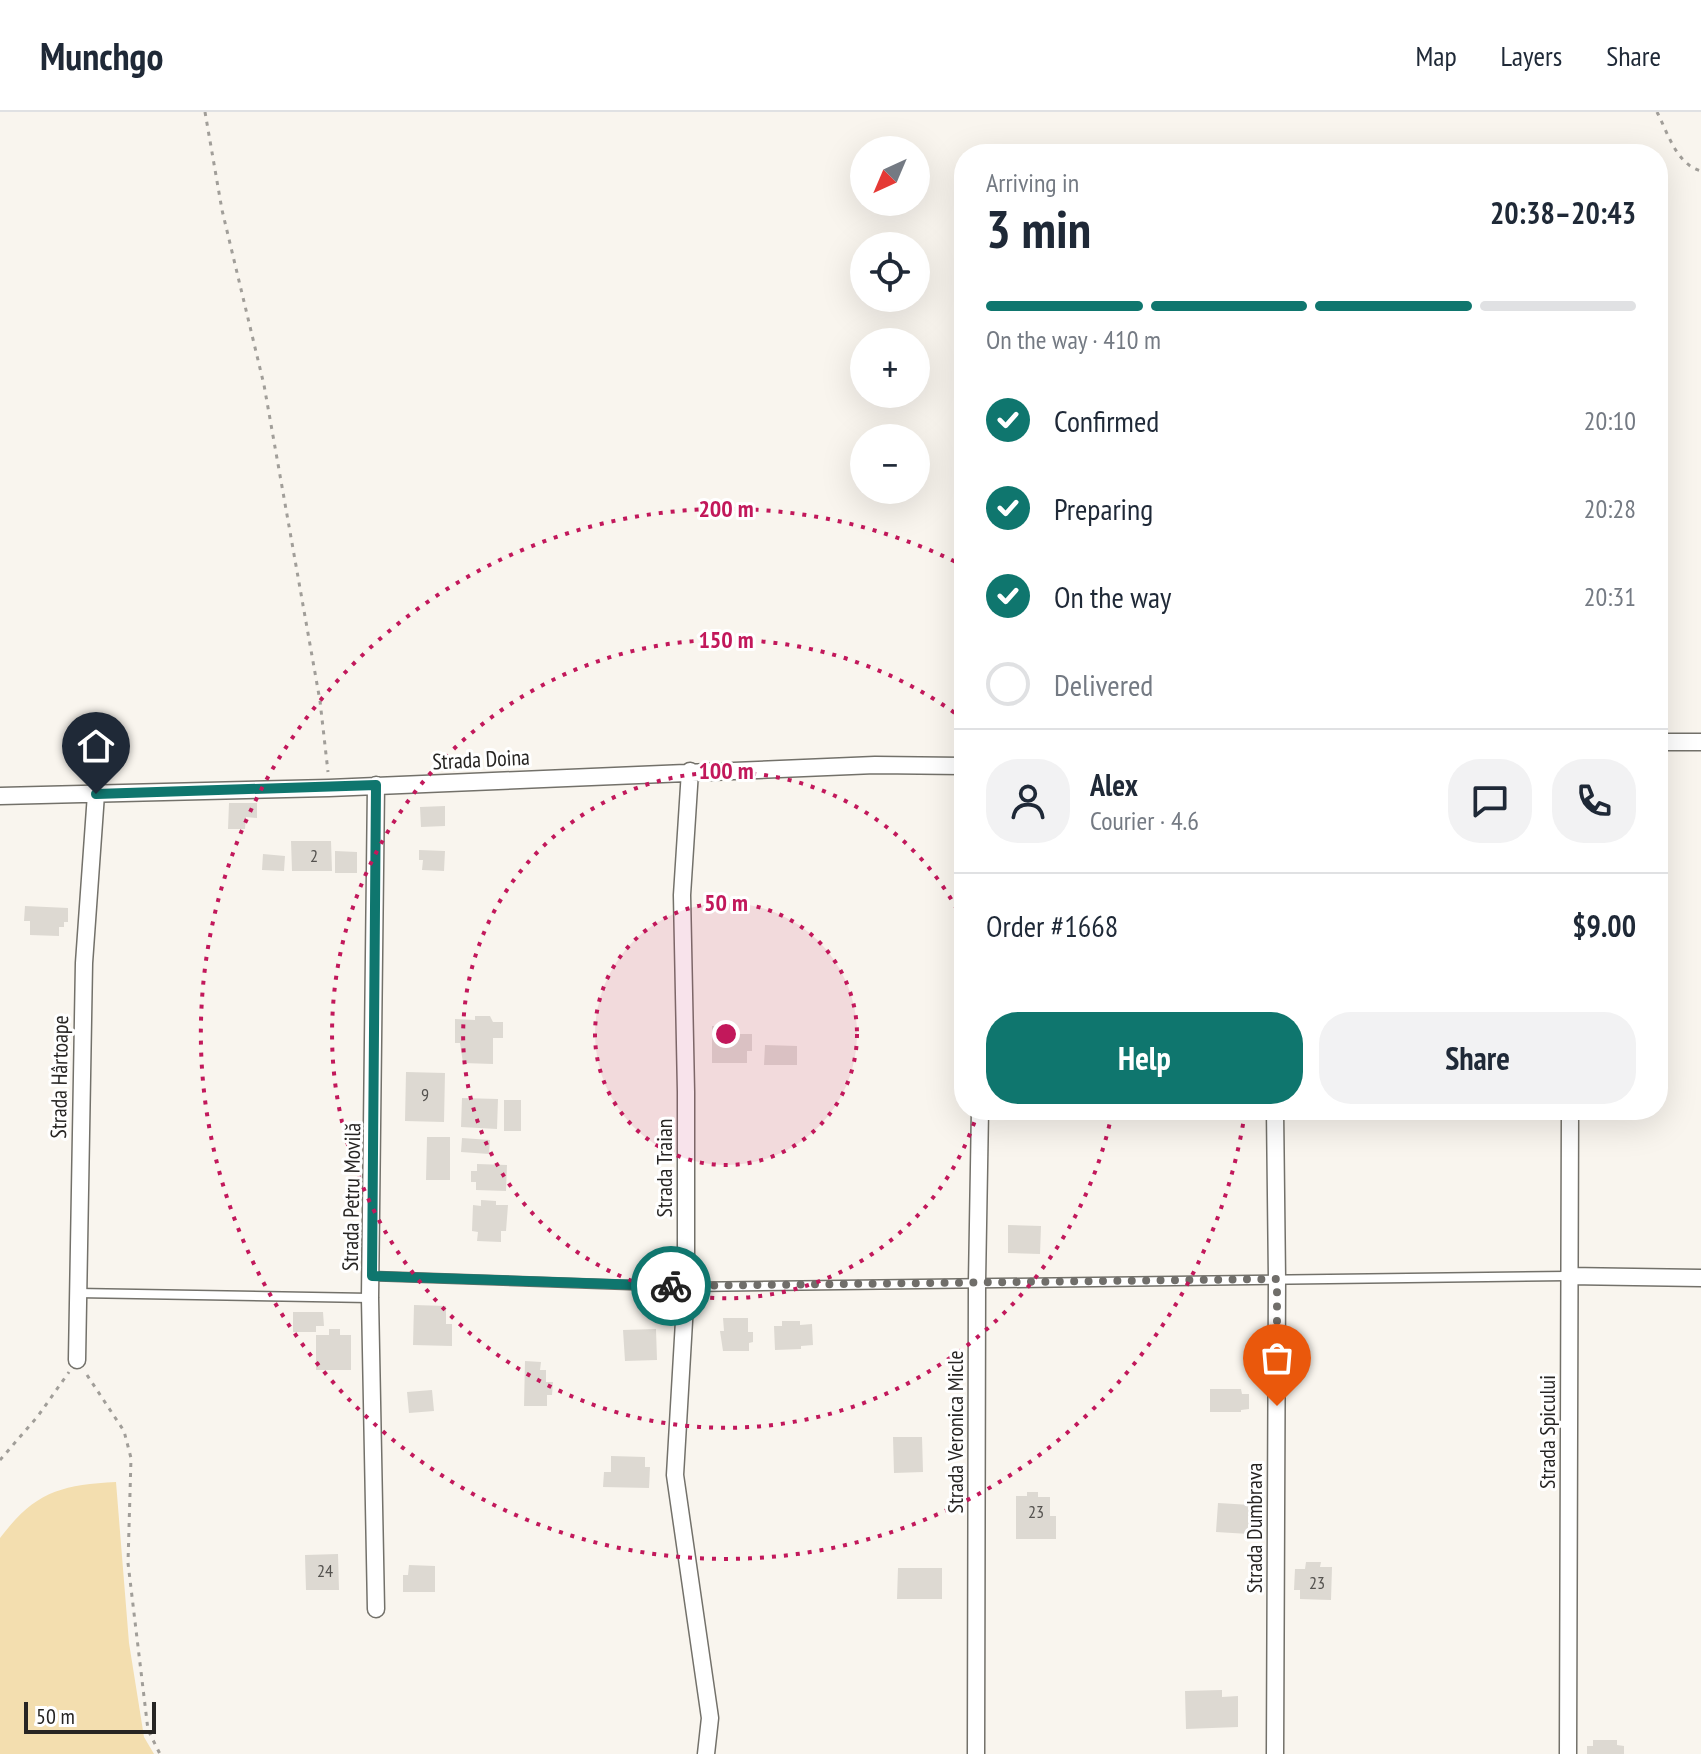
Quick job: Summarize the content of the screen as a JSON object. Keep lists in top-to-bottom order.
{
  "streets": {
    "street": [
      "Strada Doina",
      "Strada Hârtoape",
      "Strada Traian",
      "Strada Petru Movilă",
      "Strada Veronica Micle",
      "Strada Spicului",
      "Strada Dumbrava"
    ]
  },
  "crossings": [
    ["Strada Doina", "Strada Hârtoape"],
    ["Strada Doina", "Strada Traian"],
    ["Strada Doina", "Strada Petru Movilă"]
  ],
  "house_numbers": [
    "2",
    "9",
    "23",
    "24",
    "23"
  ],
  "scale_bar": "50 m",
  "north": "bottom left",
  "page": {
    "header": "Munchgo",
    "nav": ["Map", "Layers", "Share"],
    "map_buttons": ["+", "−"],
    "heading": ["3 min", "Arriving in", "20:38–20:43"],
    "panel": [
      "Alex",
      "Courier · 4.6",
      "Order #1668",
      "$9.00"
    ],
    "bar": "On the way · 410 m",
    "list": [
      ["Confirmed", "20:10"],
      ["Preparing", "20:28"],
      ["On the way", "20:31"],
      "Delivered"
    ],
    "buttons": ["Help", "Share"],
    "scale": "50 m"
  },
  "rings": [
    "200 m",
    "150 m",
    "100 m",
    "50 m"
  ]
}
